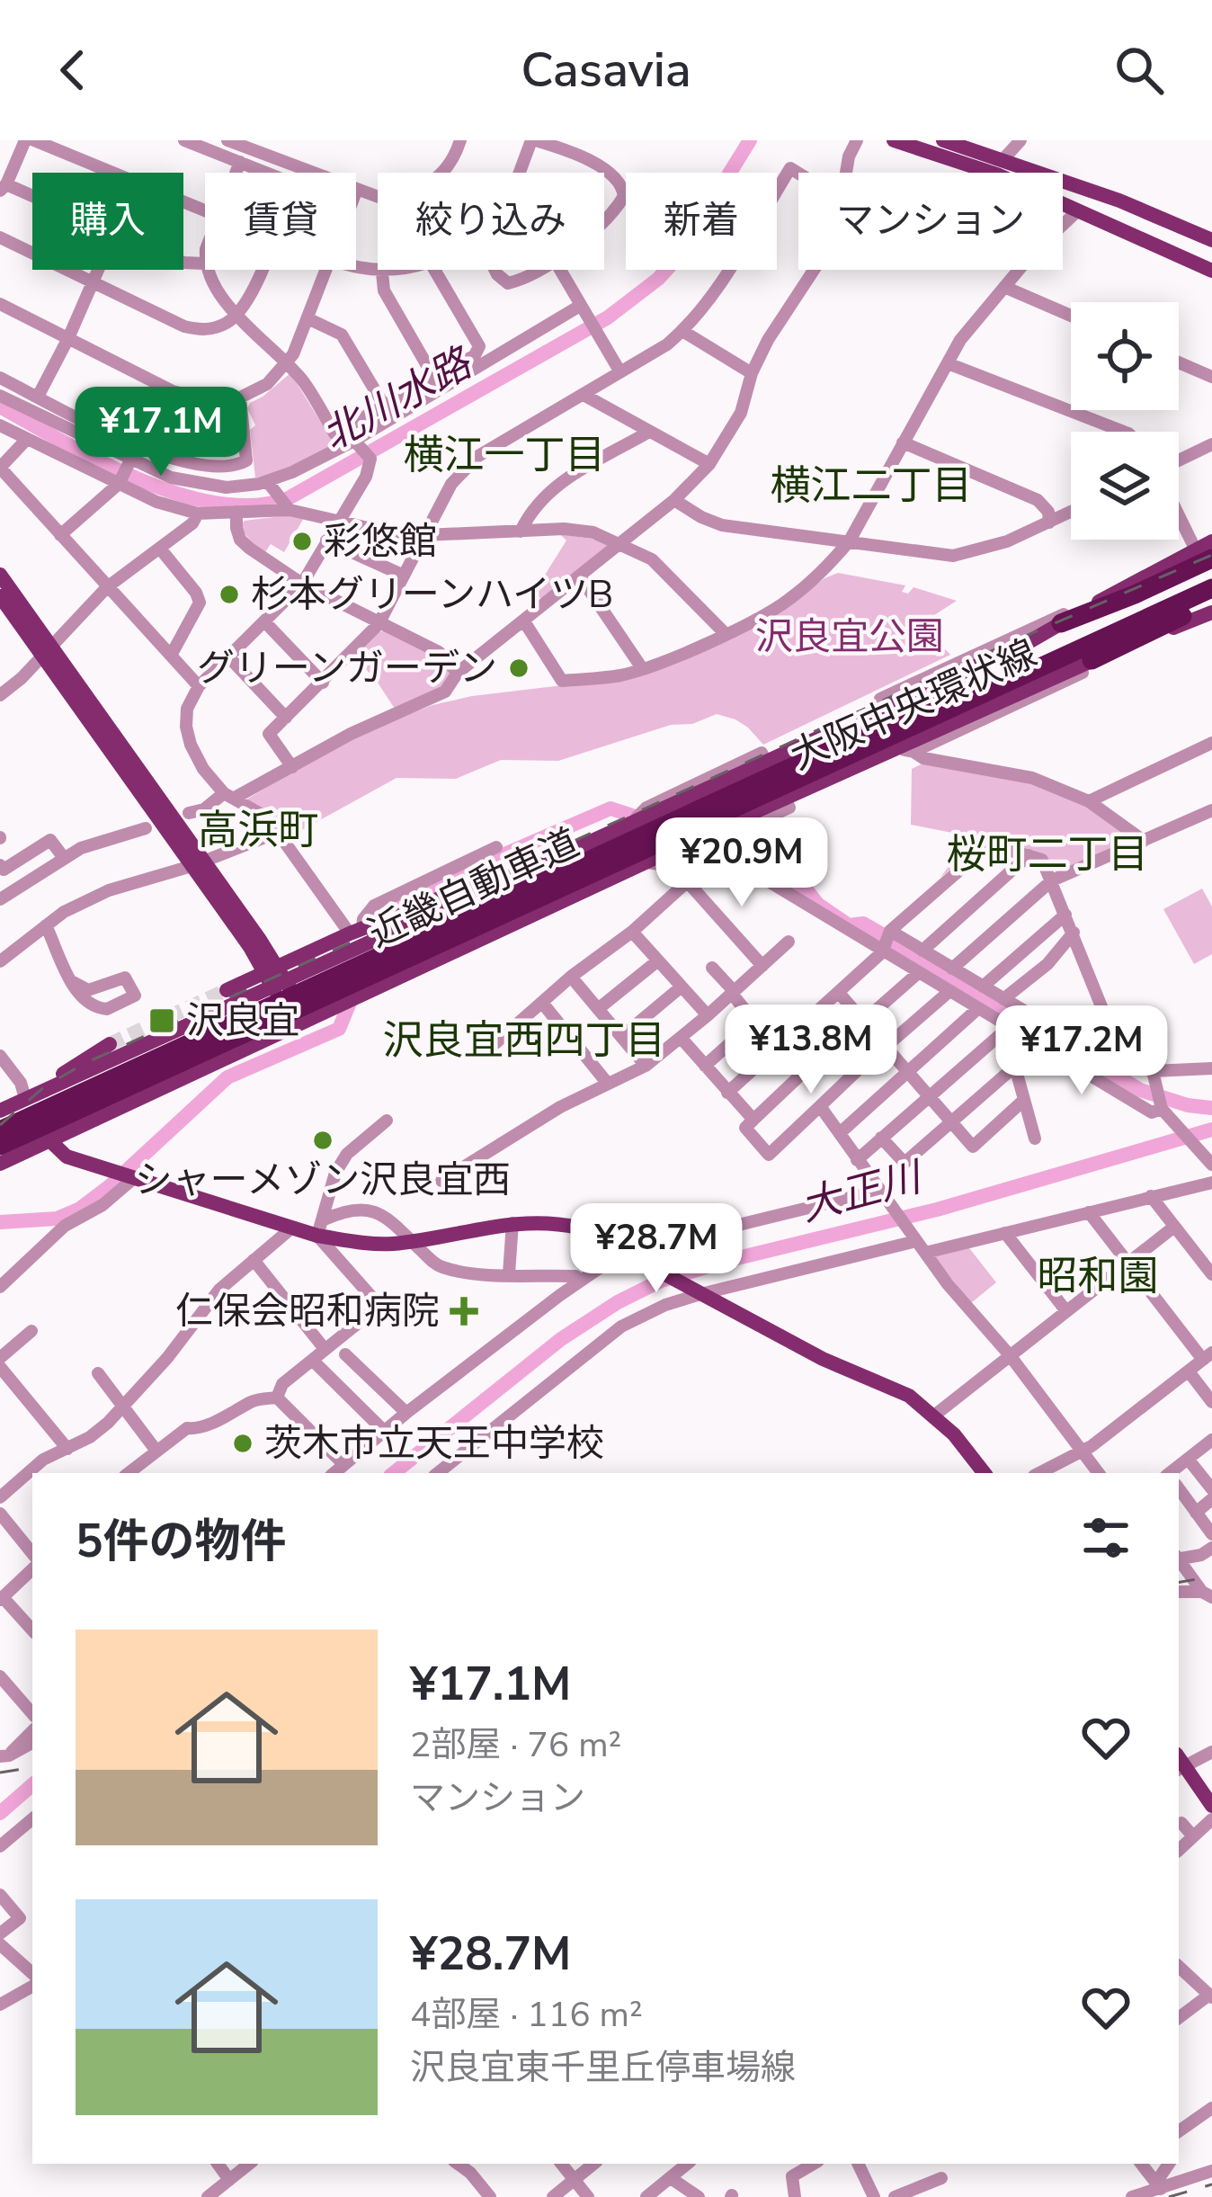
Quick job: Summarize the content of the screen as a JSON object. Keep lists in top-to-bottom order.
{
  "streets": {
    "highway": ["近畿自動車道"],
    "main road": ["大阪中央環状線"]
  },
  "districts": [
    "横江一丁目",
    "横江二丁目",
    "高浜町",
    "桜町二丁目",
    "沢良宜西四丁目",
    "昭和園"
  ],
  "water": ["北川水路", "大正川"],
  "parks": ["沢良宜公園"],
  "places": {
    "other": [
      "彩悠館",
      "杉本グリーンハイツB",
      "グリーンガーデン",
      "シャーメゾン沢良宜西",
      "茨木市立天王中学校"
    ],
    "transit": ["沢良宜"],
    "health": ["仁保会昭和病院"]
  },
  "page": {
    "header": "Casavia",
    "chip": [
      "購入",
      "賃貸",
      "絞り込み",
      "新着",
      "マンション"
    ],
    "price": [
      "¥17.1M",
      "¥20.9M",
      "¥13.8M",
      "¥17.2M",
      "¥28.7M"
    ],
    "heading": "5件の物件",
    "list": [
      {
        "name": "¥17.1M",
        "note": "2部屋 · 76 m² · マンション"
      },
      {
        "name": "¥28.7M",
        "note": "4部屋 · 116 m² · 沢良宜東千里丘停車場線"
      }
    ]
  }
}
